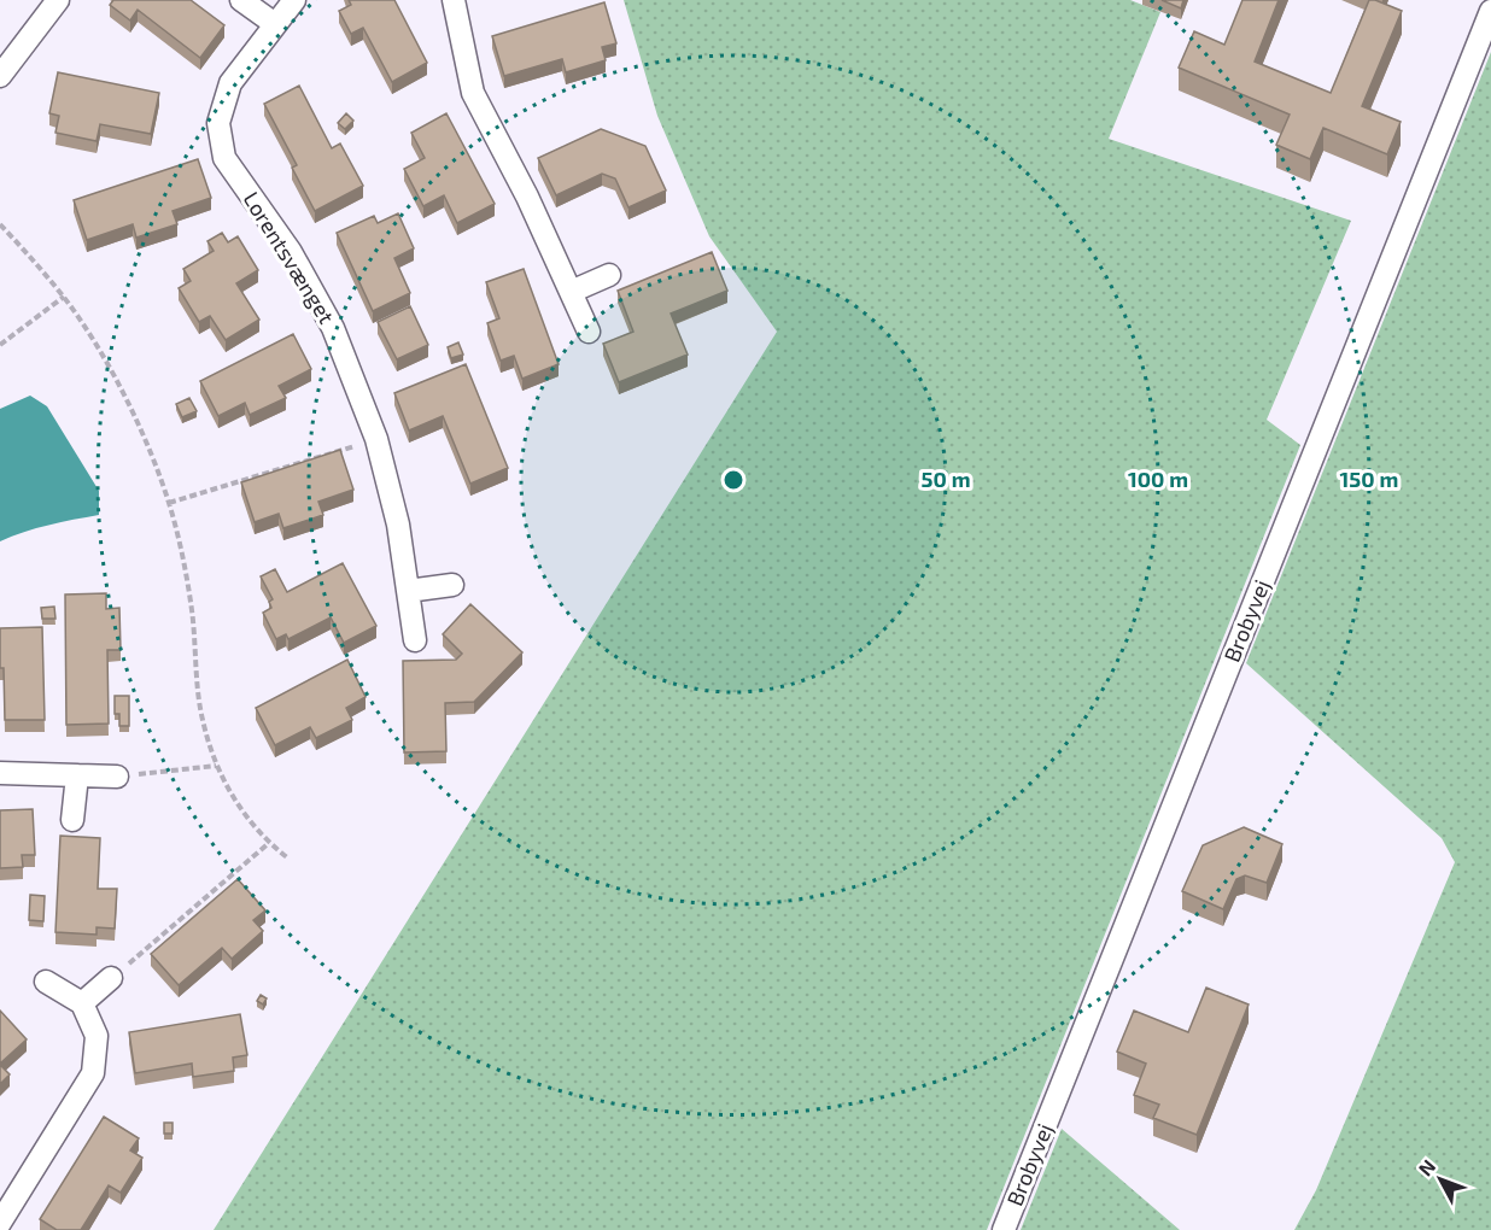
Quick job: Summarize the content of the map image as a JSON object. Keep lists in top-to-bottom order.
{
  "streets": {
    "street": ["Lorentsvænget", "Brobyvej"]
  },
  "north": "top left",
  "rings": ["50 m", "100 m", "150 m"]
}
